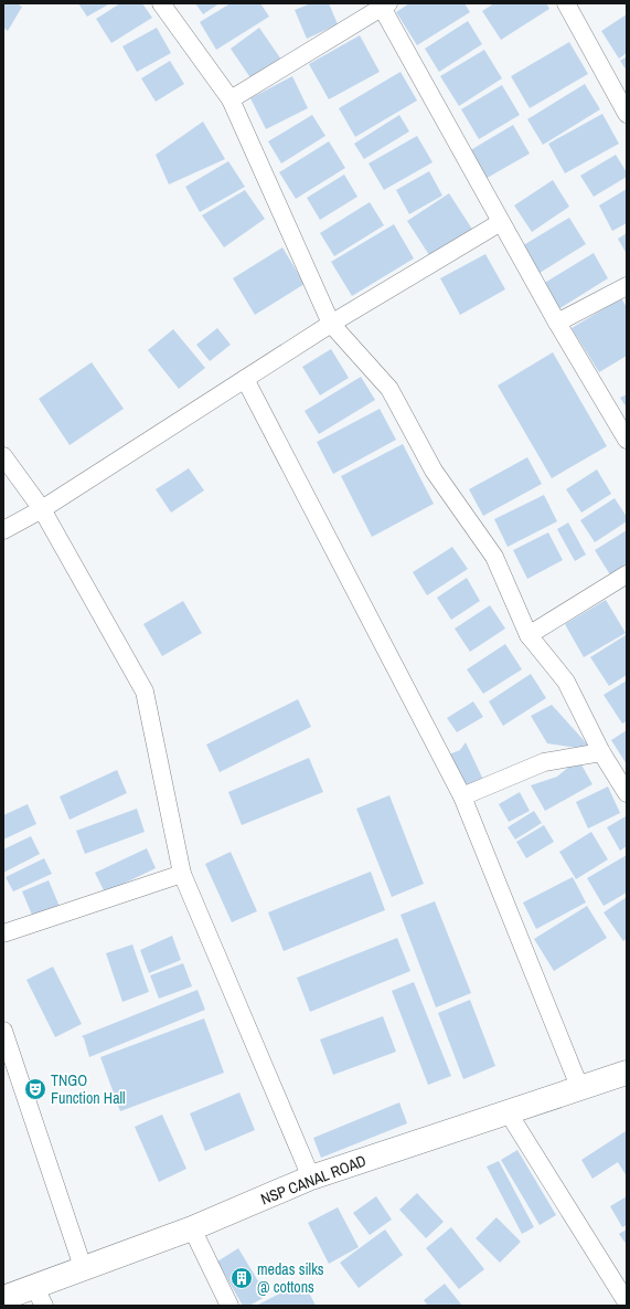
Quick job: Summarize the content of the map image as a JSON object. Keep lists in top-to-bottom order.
{
  "streets": {
    "street": ["NSP CANAL ROAD"]
  },
  "places": {
    "theatre": ["TNGO Function Hall"],
    "building": ["medas silks @ cottons"]
  }
}
